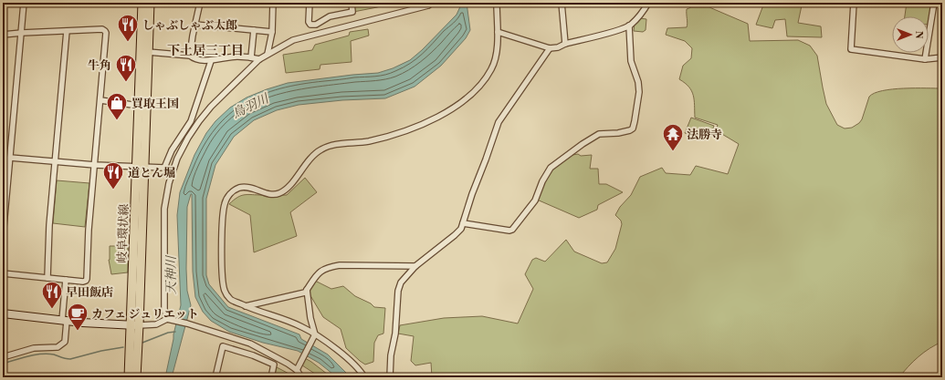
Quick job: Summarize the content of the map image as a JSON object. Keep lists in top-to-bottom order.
{
  "streets": {
    "main road": ["岐阜環状線"]
  },
  "districts": ["下土居三丁目"],
  "water": ["鳥羽川", "天神川"],
  "places": {
    "restaurant": [
      "しゃぶしゃぶ太郎",
      "牛角",
      "道とん堀",
      "早田飯店"
    ],
    "shop": ["買取王国"],
    "temple": ["法勝寺"],
    "cafe": ["カフェ ジュリエット"]
  },
  "north": "right"
}
